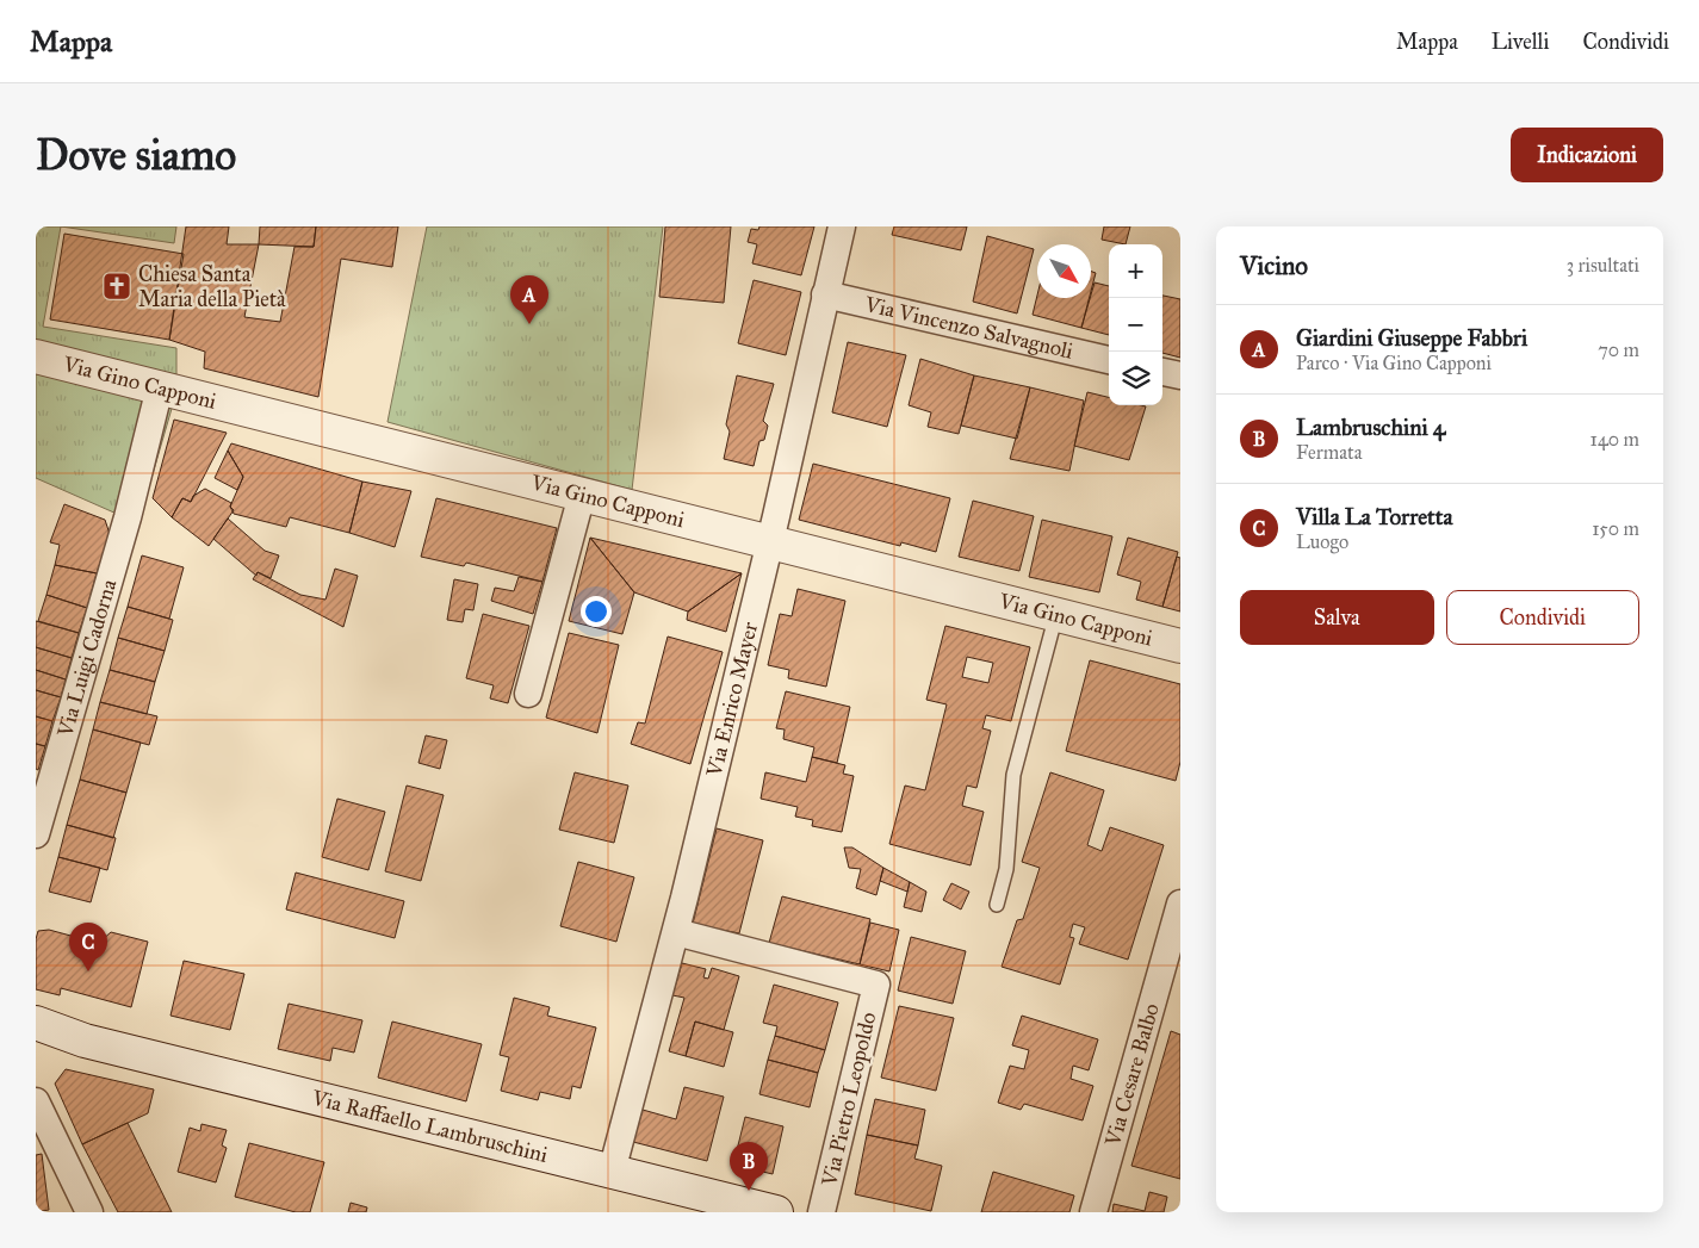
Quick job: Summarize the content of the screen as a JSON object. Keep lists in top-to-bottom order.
{
  "streets": {
    "street": [
      "Via Vincenzo Salvagnoli",
      "Via Gino Capponi",
      "Via Luigi Cadorna",
      "Via Enrico Mayer",
      "Via Cesare Balbo",
      "Via Pietro Leopoldo",
      "Via Raffaello Lambruschini"
    ]
  },
  "crossings": [
    ["Via Vincenzo Salvagnoli", "Via Enrico Mayer"],
    ["Via Gino Capponi", "Via Luigi Cadorna"],
    ["Via Gino Capponi", "Via Enrico Mayer"],
    ["Via Enrico Mayer", "Via Pietro Leopoldo"],
    ["Via Enrico Mayer", "Via Raffaello Lambruschini"]
  ],
  "places": {
    "church": ["Chiesa Santa Maria della Pietà"]
  },
  "north": "bottom right",
  "page": {
    "header": "Mappa",
    "nav": ["Mappa", "Livelli", "Condividi"],
    "buttons": [
      "Indicazioni",
      ["Salva", "Condividi"]
    ],
    "title": "Dove siamo",
    "heading": ["Vicino", "3 risultati"],
    "map_buttons": ["+", "−"],
    "pins": ["A", "C", "B"],
    "list": [
      {
        "mark": "A",
        "name": "Giardini Giuseppe Fabbri",
        "note": "Parco · Via Gino Capponi",
        "value": "70 m"
      },
      {
        "mark": "B",
        "name": "Lambruschini 4",
        "note": "Fermata",
        "value": "140 m"
      },
      {
        "mark": "C",
        "name": "Villa La Torretta",
        "note": "Luogo",
        "value": "150 m"
      }
    ]
  }
}
